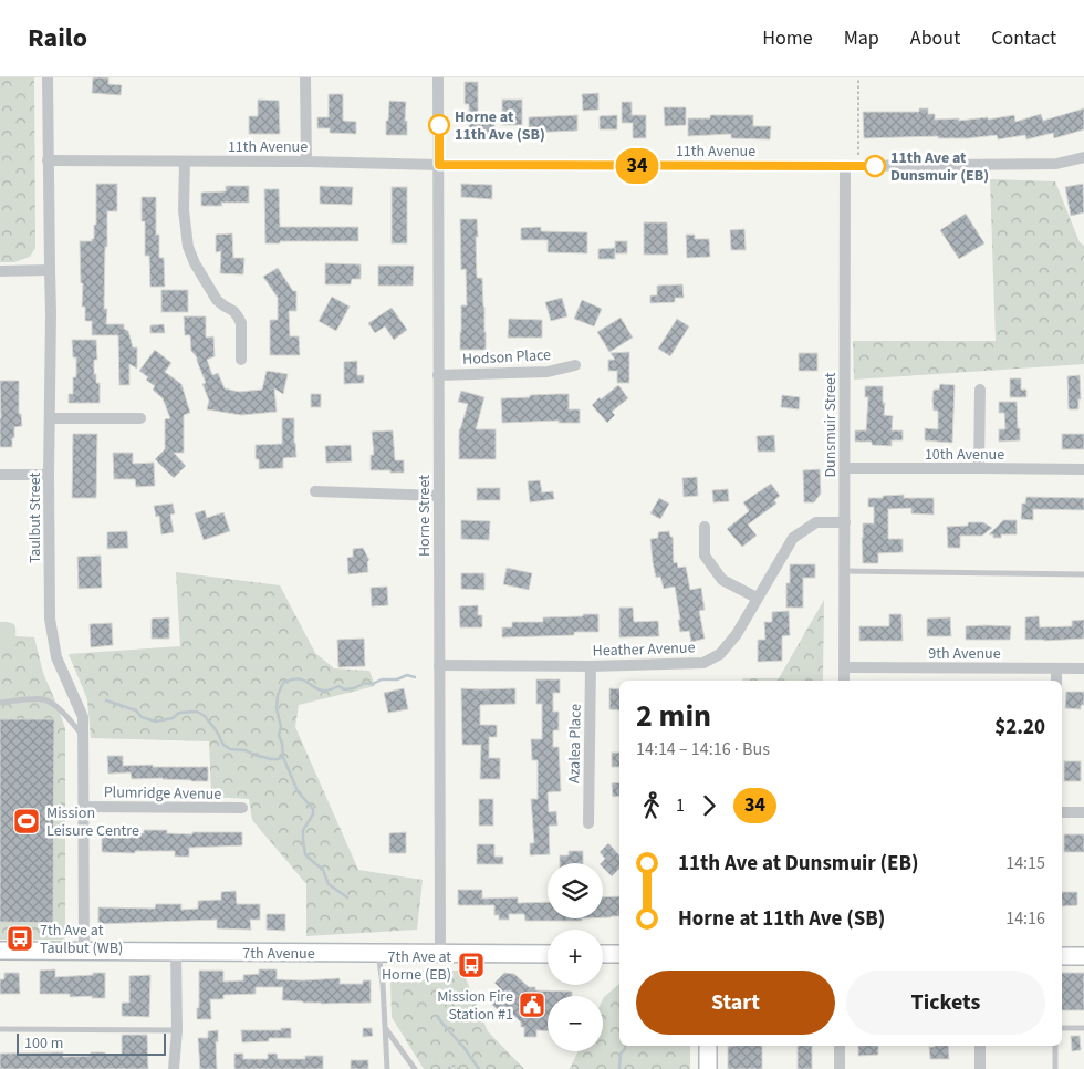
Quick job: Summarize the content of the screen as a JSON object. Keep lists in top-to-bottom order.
{
  "streets": {
    "street": [
      "11th Avenue",
      "Hodson Place",
      "Dunsmuir Street",
      "10th Avenue",
      "Horne Street",
      "Taulbut Street",
      "Heather Avenue",
      "9th Avenue",
      "Azalea Place",
      "Plumridge Avenue",
      "7th Avenue"
    ]
  },
  "crossings": [
    ["11th Avenue", "Dunsmuir Street"],
    ["11th Avenue", "Horne Street"],
    ["11th Avenue", "Taulbut Street"],
    ["Hodson Place", "Horne Street"],
    ["Dunsmuir Street", "10th Avenue"],
    ["Dunsmuir Street", "Heather Avenue"],
    ["Dunsmuir Street", "9th Avenue"],
    ["Horne Street", "Heather Avenue"],
    ["Horne Street", "7th Avenue"],
    ["Taulbut Street", "Plumridge Avenue"],
    ["Taulbut Street", "7th Avenue"],
    ["Heather Avenue", "Azalea Place"]
  ],
  "places": {
    "other": ["Horne at 11th Ave (SB)", "11th Ave at Dunsmuir (EB)"],
    "sports": ["Mission Leisure Centre"],
    "bus stop": ["7th Ave at Taulbut (WB)", "7th Ave at Horne (EB)"],
    "public building": ["Mission Fire Station #1"]
  },
  "lines": ["bus line 34"],
  "scale_bar": "100 m",
  "page": {
    "header": "Railo",
    "nav": [
      "Home",
      "Map",
      "About",
      "Contact"
    ],
    "on_map": "34",
    "heading": ["2 min", "14:14 – 14:16 · Bus", "$2.20"],
    "legs": ["1", "34"],
    "list": [
      {
        "name": "11th Ave at Dunsmuir (EB)",
        "value": "14:15"
      },
      {
        "name": "Horne at 11th Ave (SB)",
        "value": "14:16"
      }
    ],
    "map_buttons": ["+", "−"],
    "buttons": ["Start", "Tickets"],
    "scale": "100 m"
  }
}
